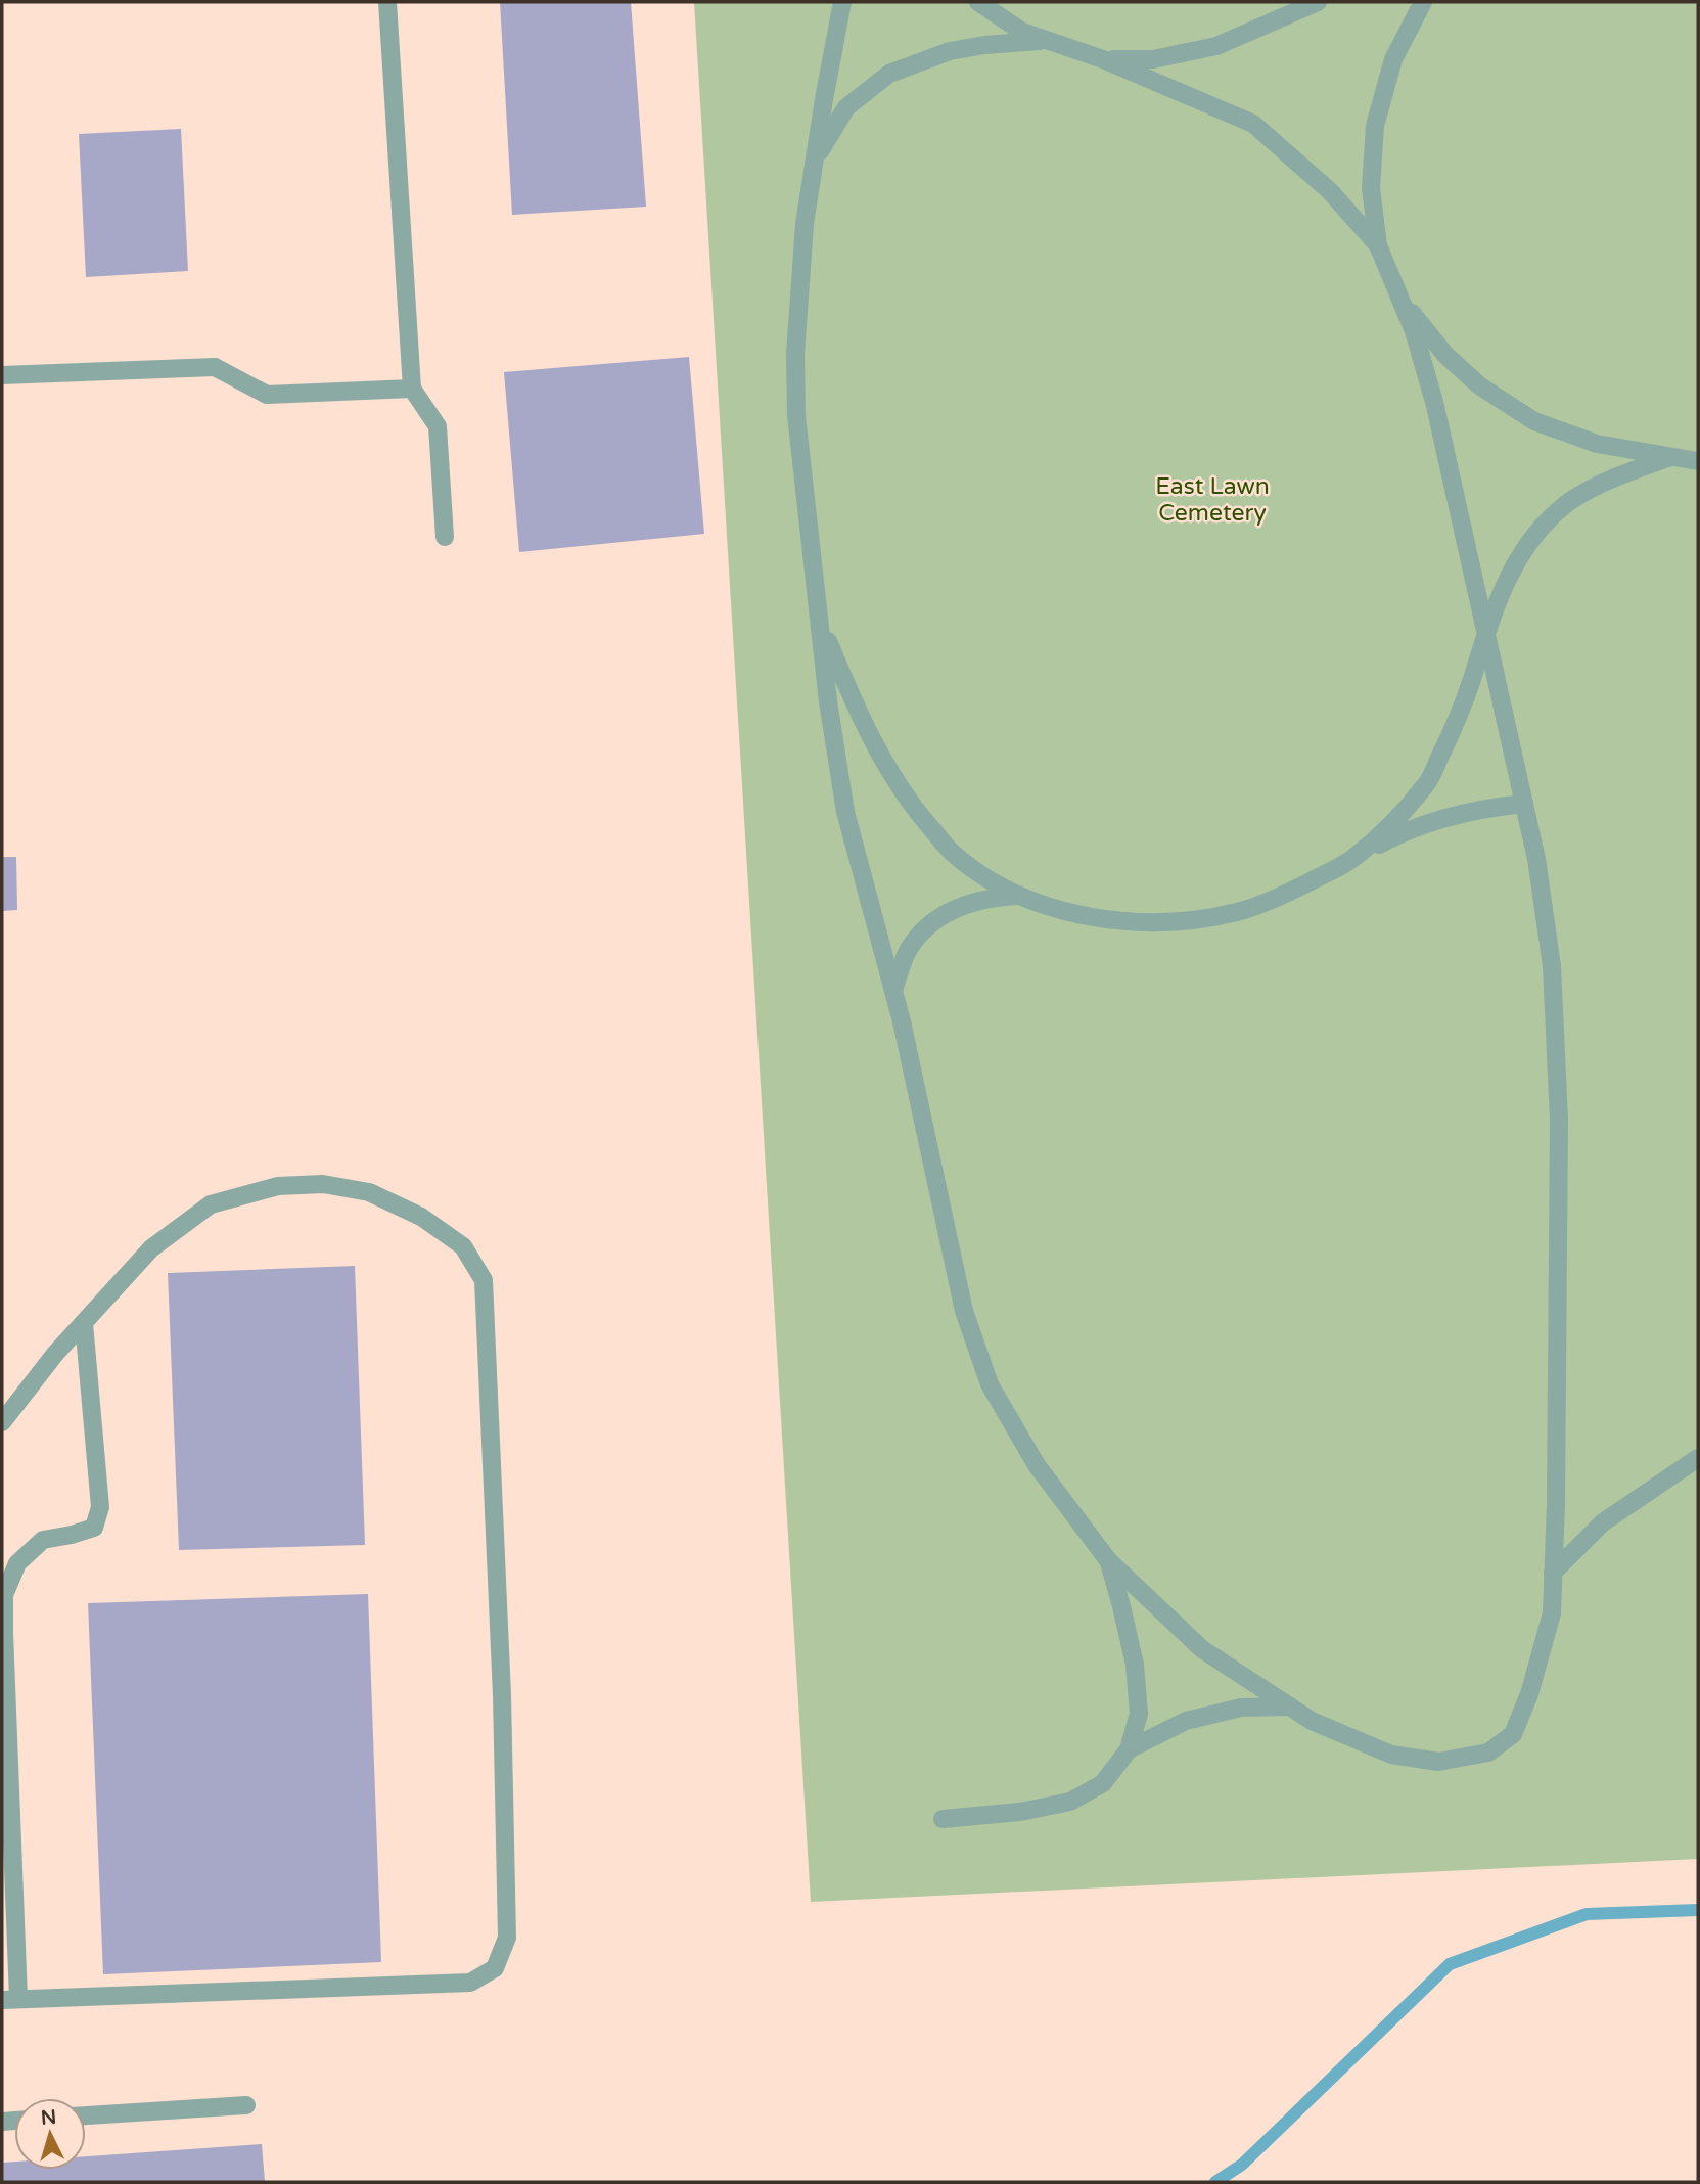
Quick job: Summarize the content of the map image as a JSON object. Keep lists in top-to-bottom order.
{
  "parks": ["East Lawn Cemetery"],
  "north": "top"
}
